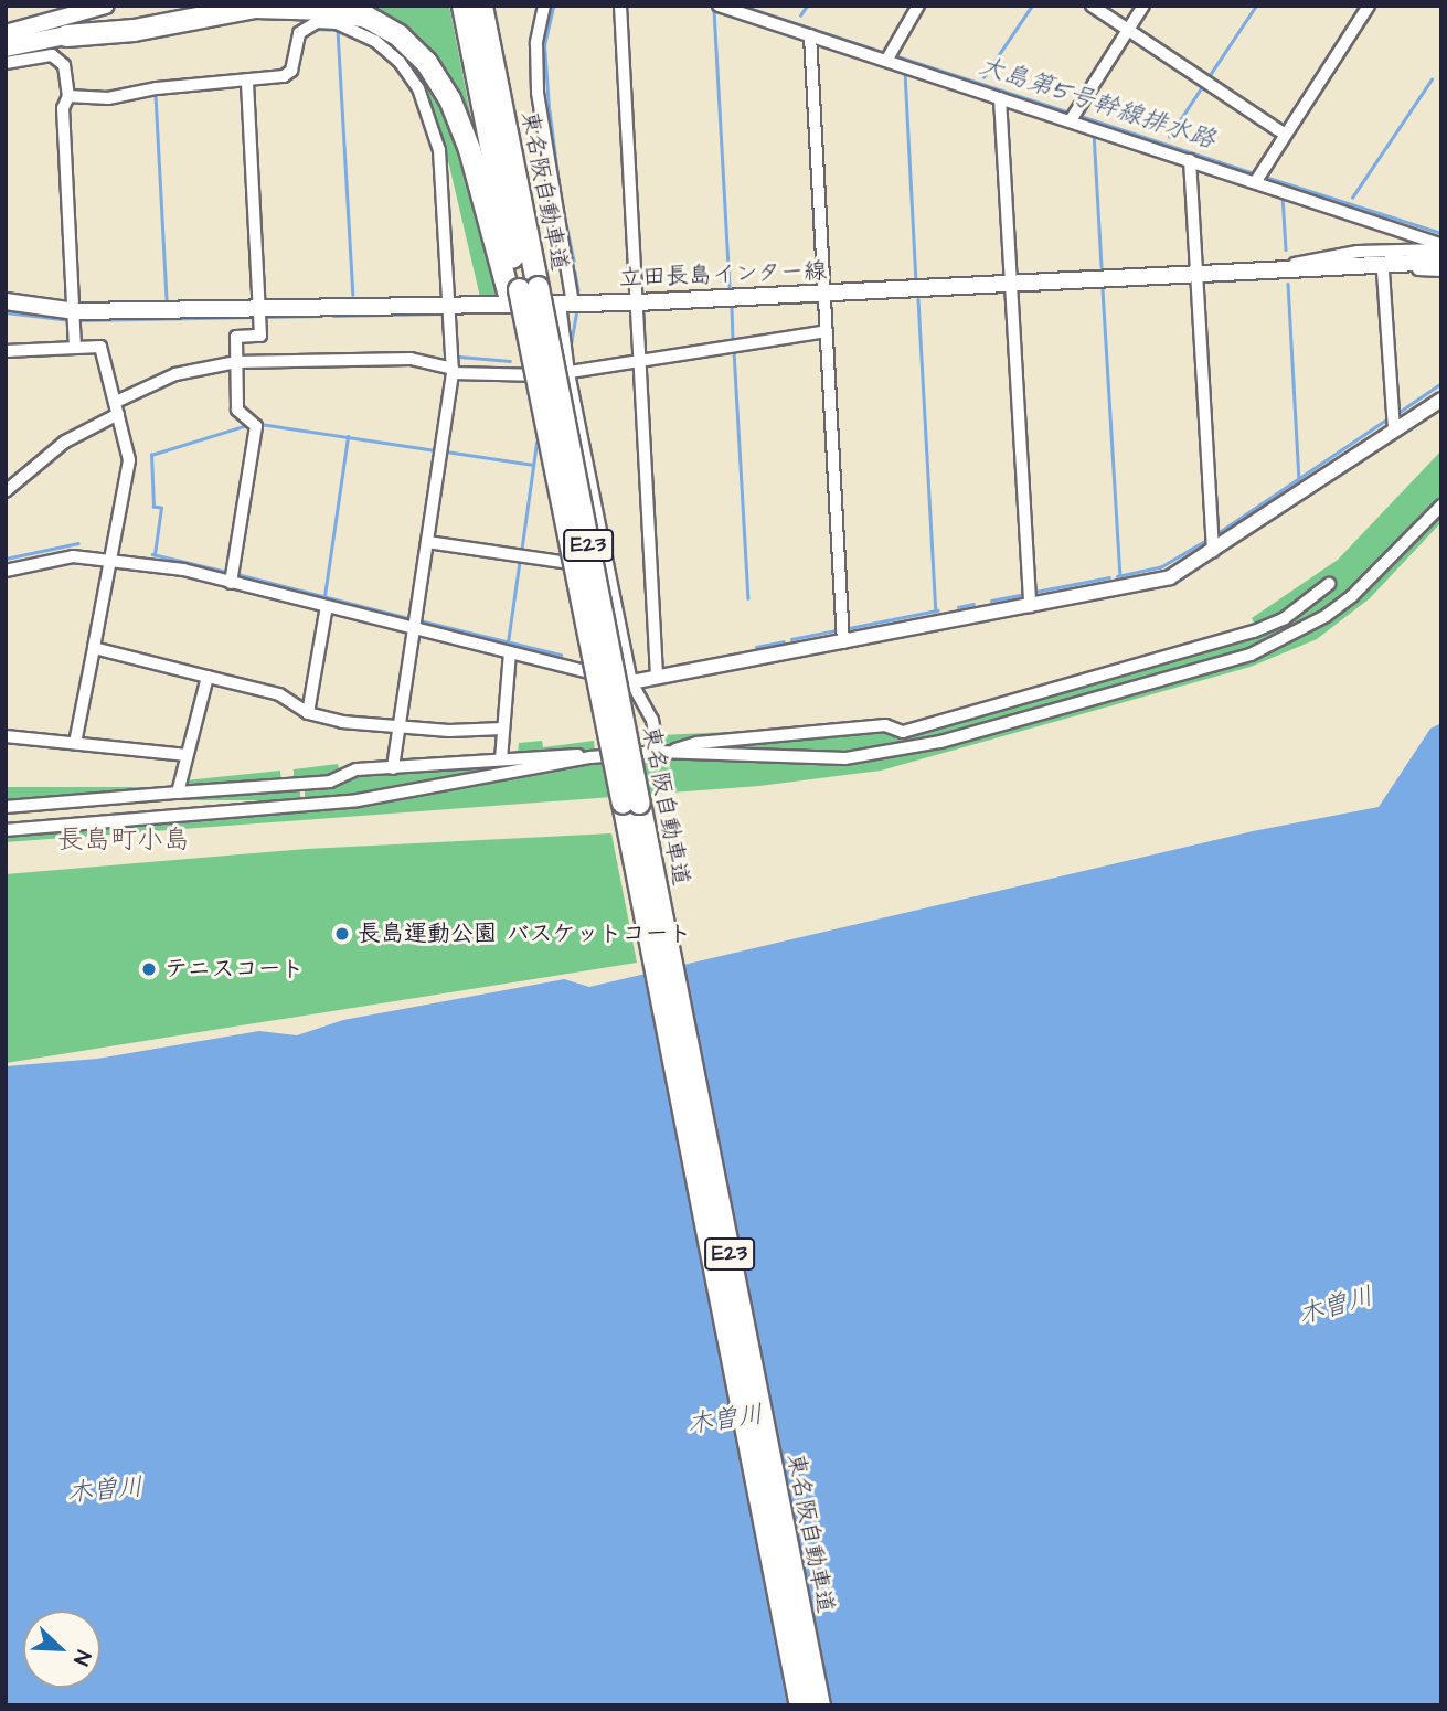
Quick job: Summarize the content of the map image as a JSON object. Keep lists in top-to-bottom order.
{
  "streets": {
    "highway": ["東名阪自動車道", "E23"],
    "main road": ["立田長島インター線"]
  },
  "districts": ["長島町小島"],
  "water": ["大島第5号幹線排水路", "木曽川"],
  "places": ["長島運動公園 バスケットコート", "テニスコート"],
  "north": "bottom right"
}
